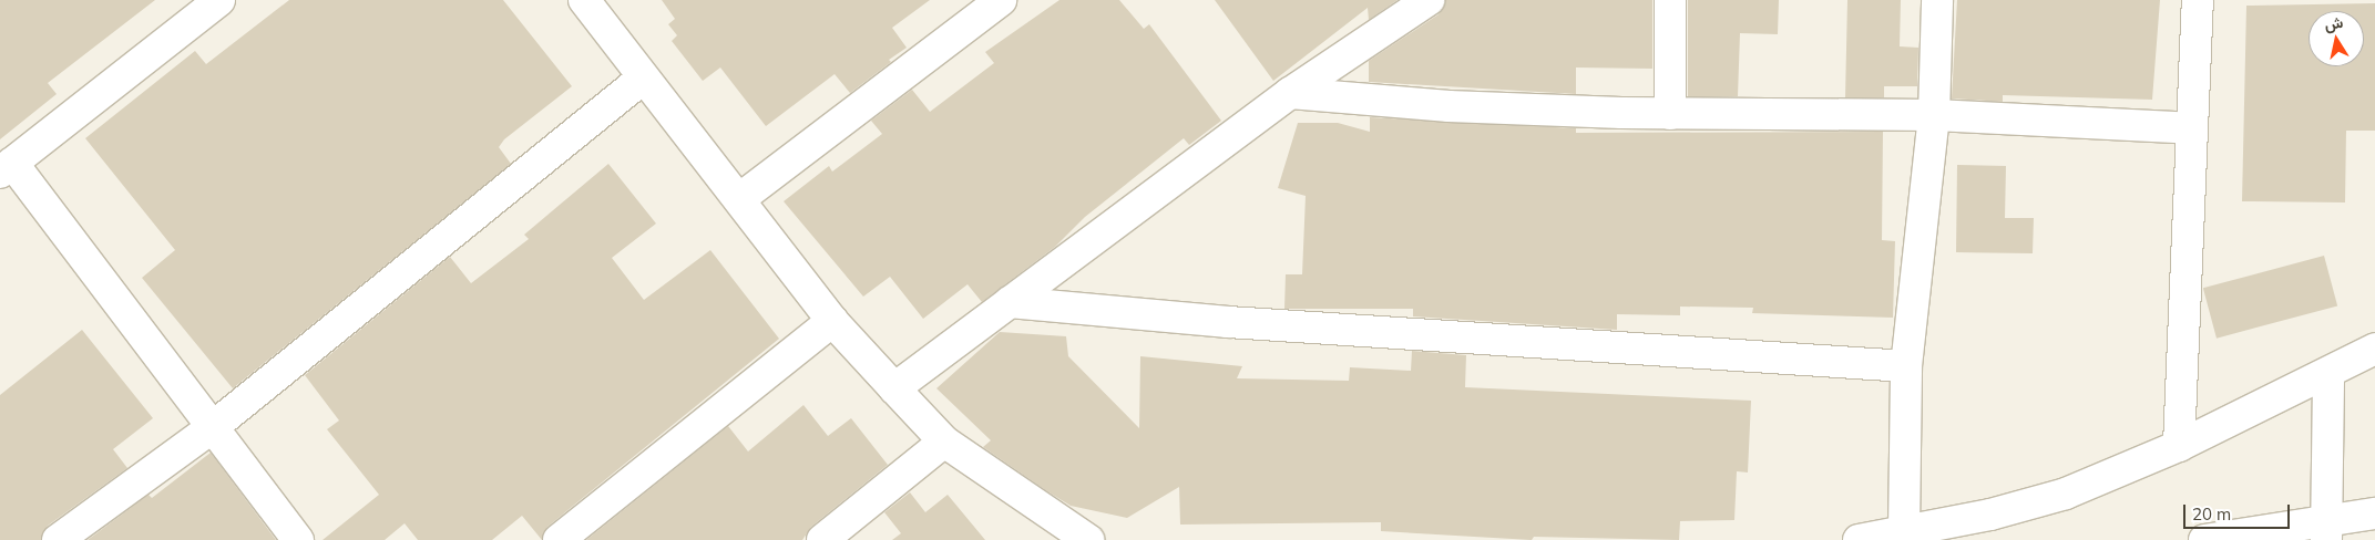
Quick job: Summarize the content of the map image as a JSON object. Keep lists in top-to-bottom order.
{
  "scale_bar": "20 m",
  "north": "top"
}
